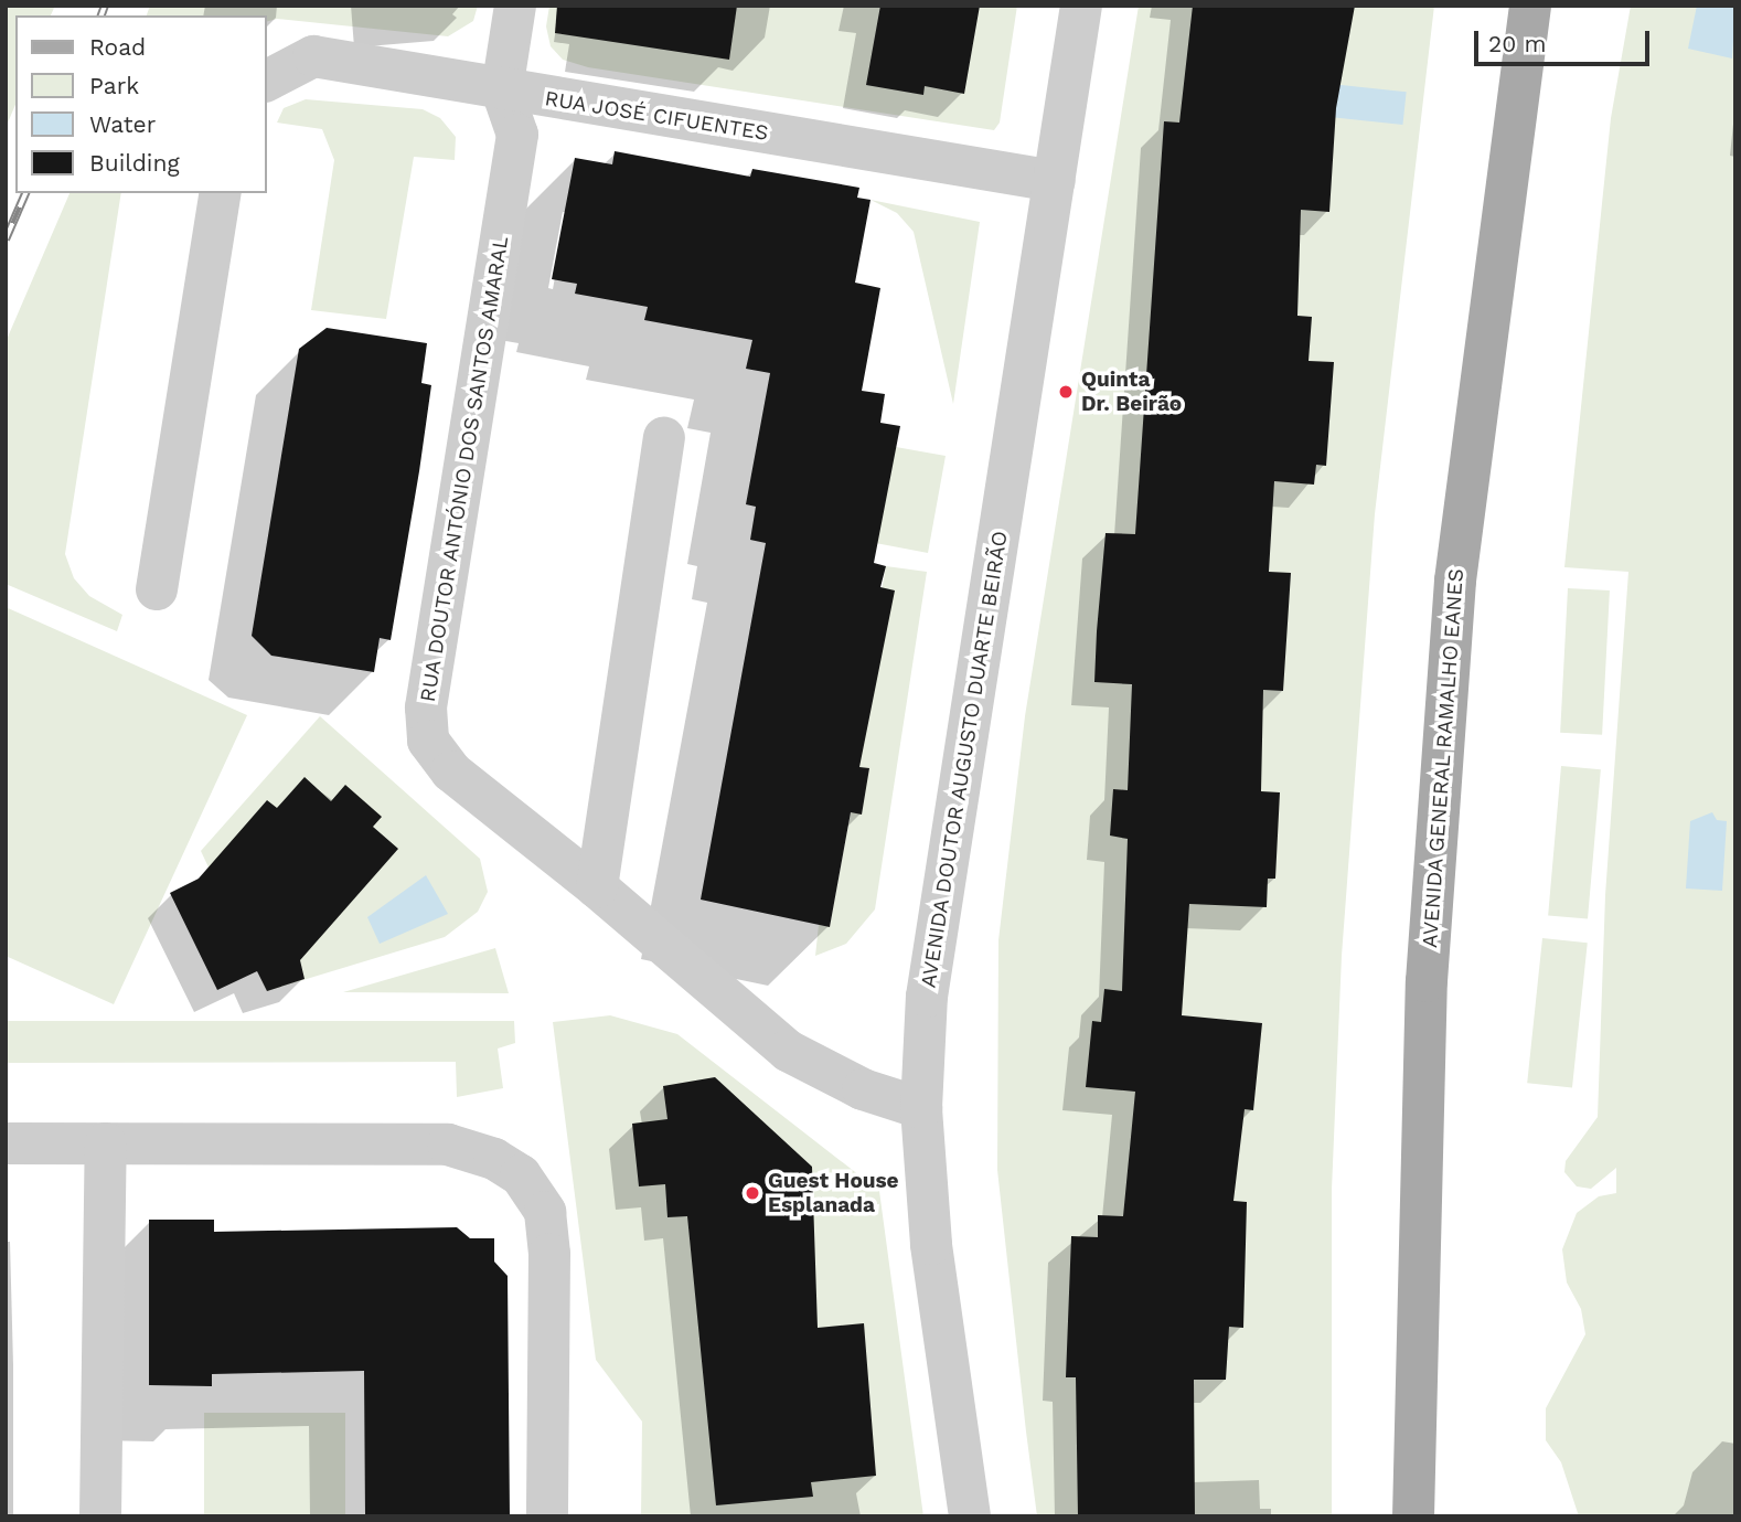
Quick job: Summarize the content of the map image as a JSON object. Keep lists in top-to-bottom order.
{
  "streets": {
    "main road": ["AVENIDA GENERAL RAMALHO EANES"],
    "street": ["RUA JOSÉ CIFUENTES", "RUA DOUTOR ANTÓNIO DOS SANTOS AMARAL", "AVENIDA DOUTOR AUGUSTO DUARTE BEIRÃO"]
  },
  "crossings": [
    ["RUA JOSÉ CIFUENTES", "RUA DOUTOR ANTÓNIO DOS SANTOS AMARAL"],
    ["RUA JOSÉ CIFUENTES", "AVENIDA DOUTOR AUGUSTO DUARTE BEIRÃO"],
    ["RUA DOUTOR ANTÓNIO DOS SANTOS AMARAL", "AVENIDA DOUTOR AUGUSTO DUARTE BEIRÃO"]
  ],
  "places": ["Quinta Dr. Beirão", "Guest House Esplanada"],
  "legend": [
    "Road",
    "Park",
    "Water",
    "Building"
  ],
  "scale_bar": "20 m"
}
